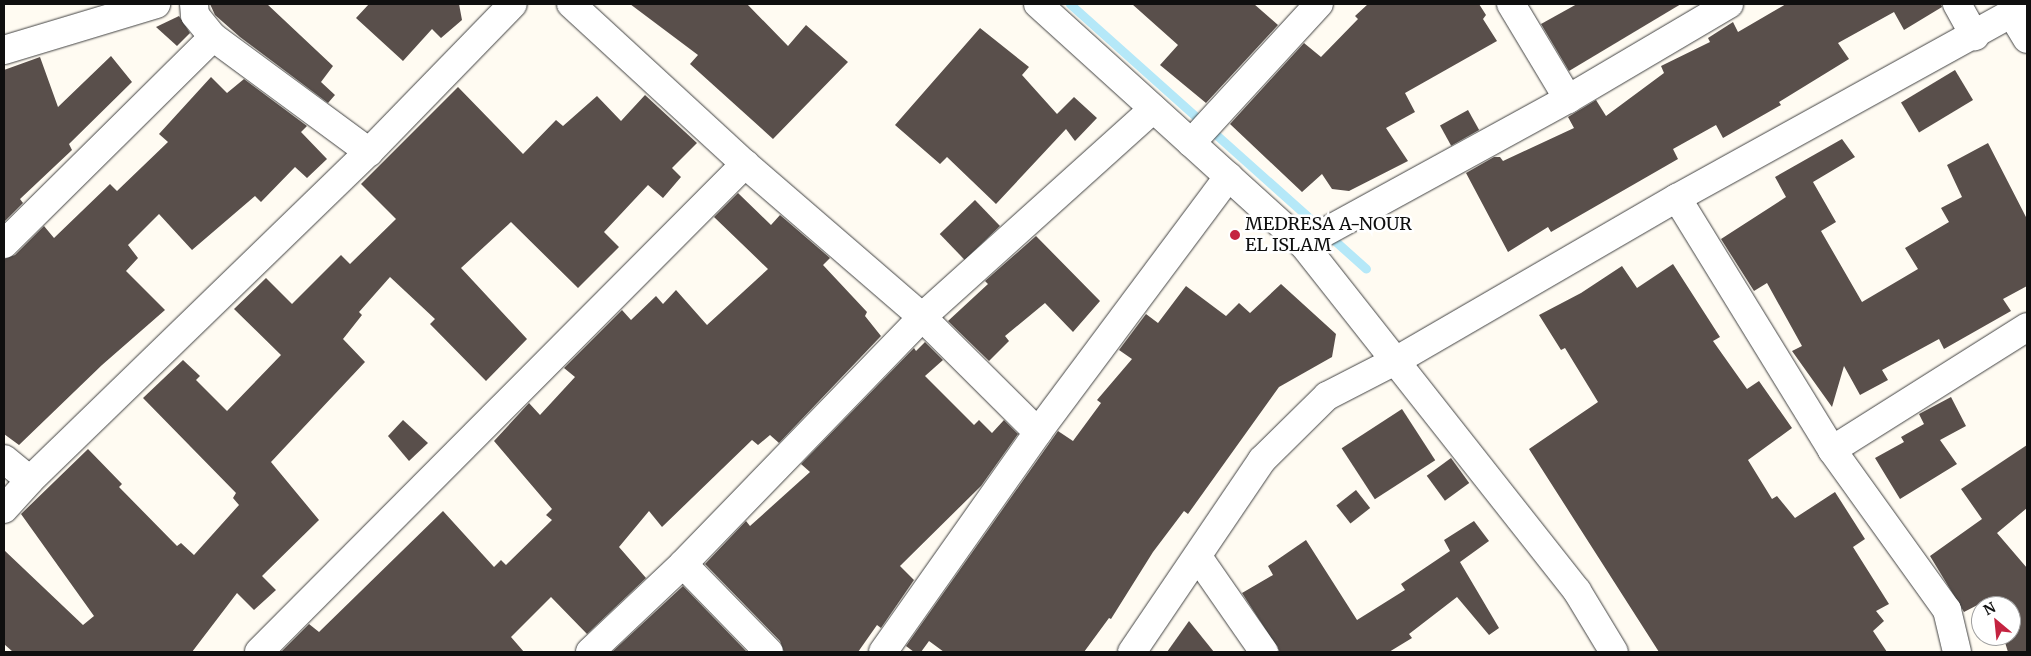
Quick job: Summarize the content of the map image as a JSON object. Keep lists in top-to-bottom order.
{
  "places": ["MEDRESA A-NOUR EL ISLAM"],
  "north": "top left"
}
